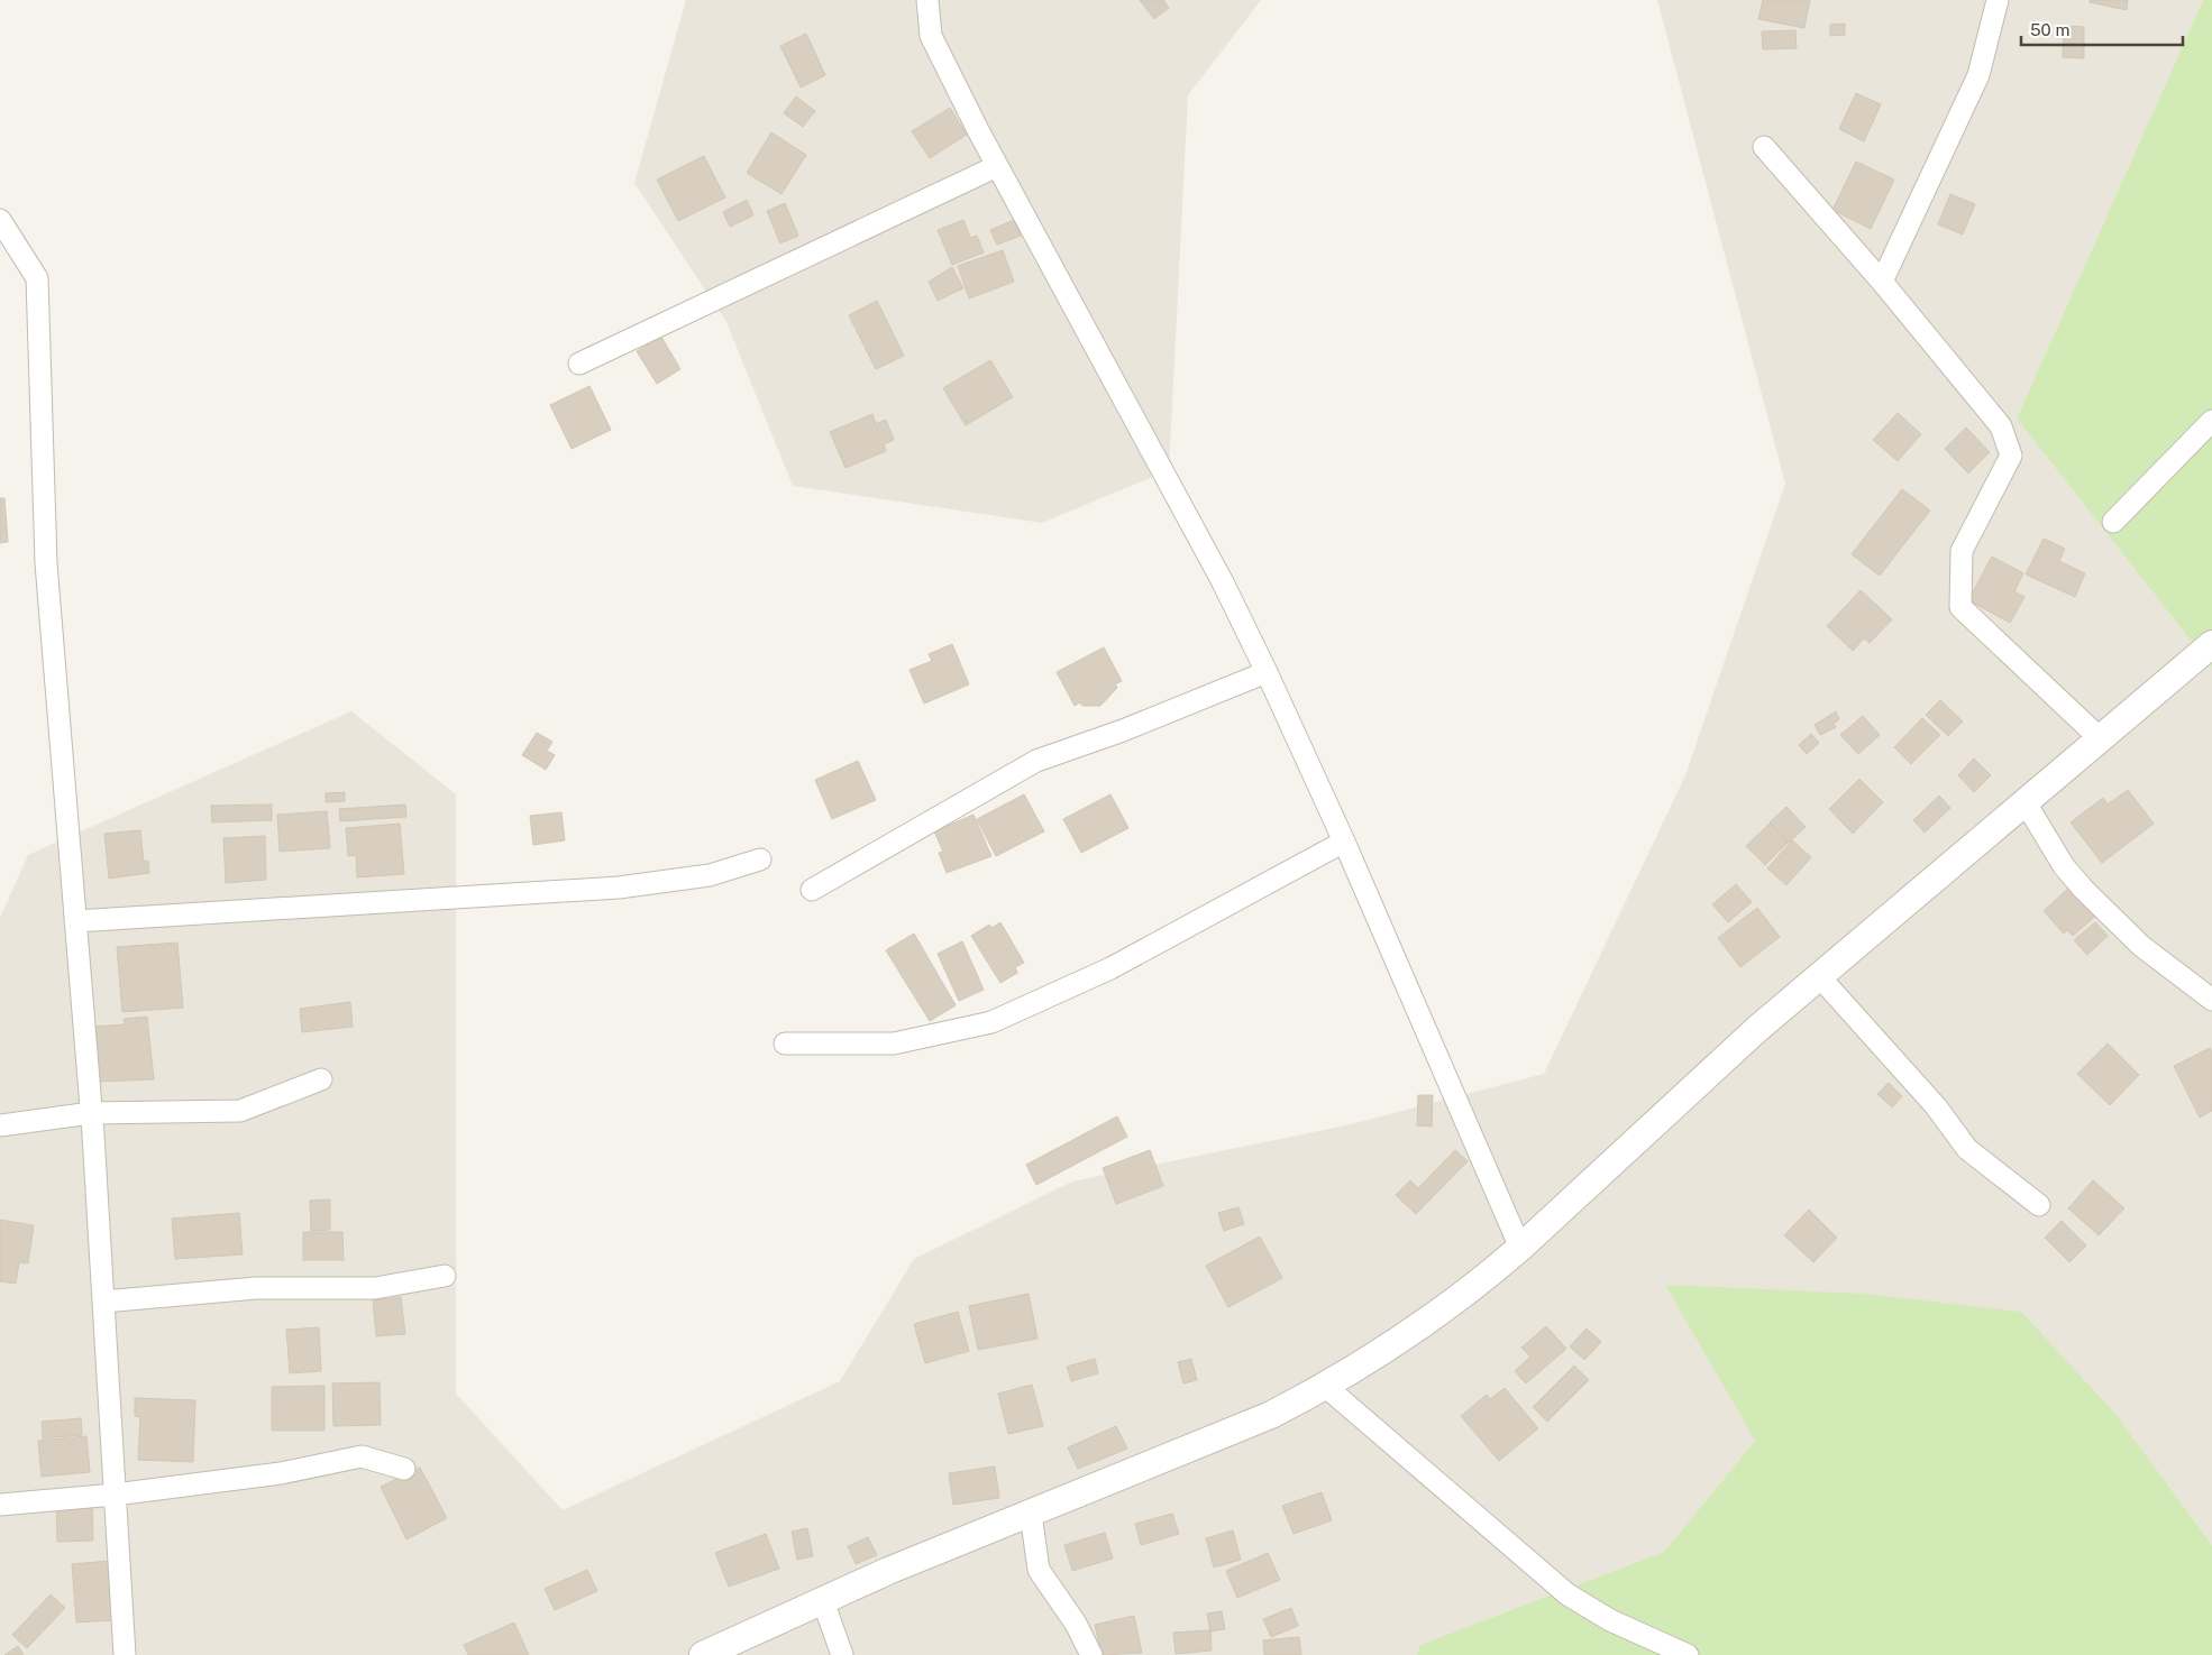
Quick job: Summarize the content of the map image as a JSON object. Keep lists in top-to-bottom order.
{
  "scale_bar": "50 m"
}
